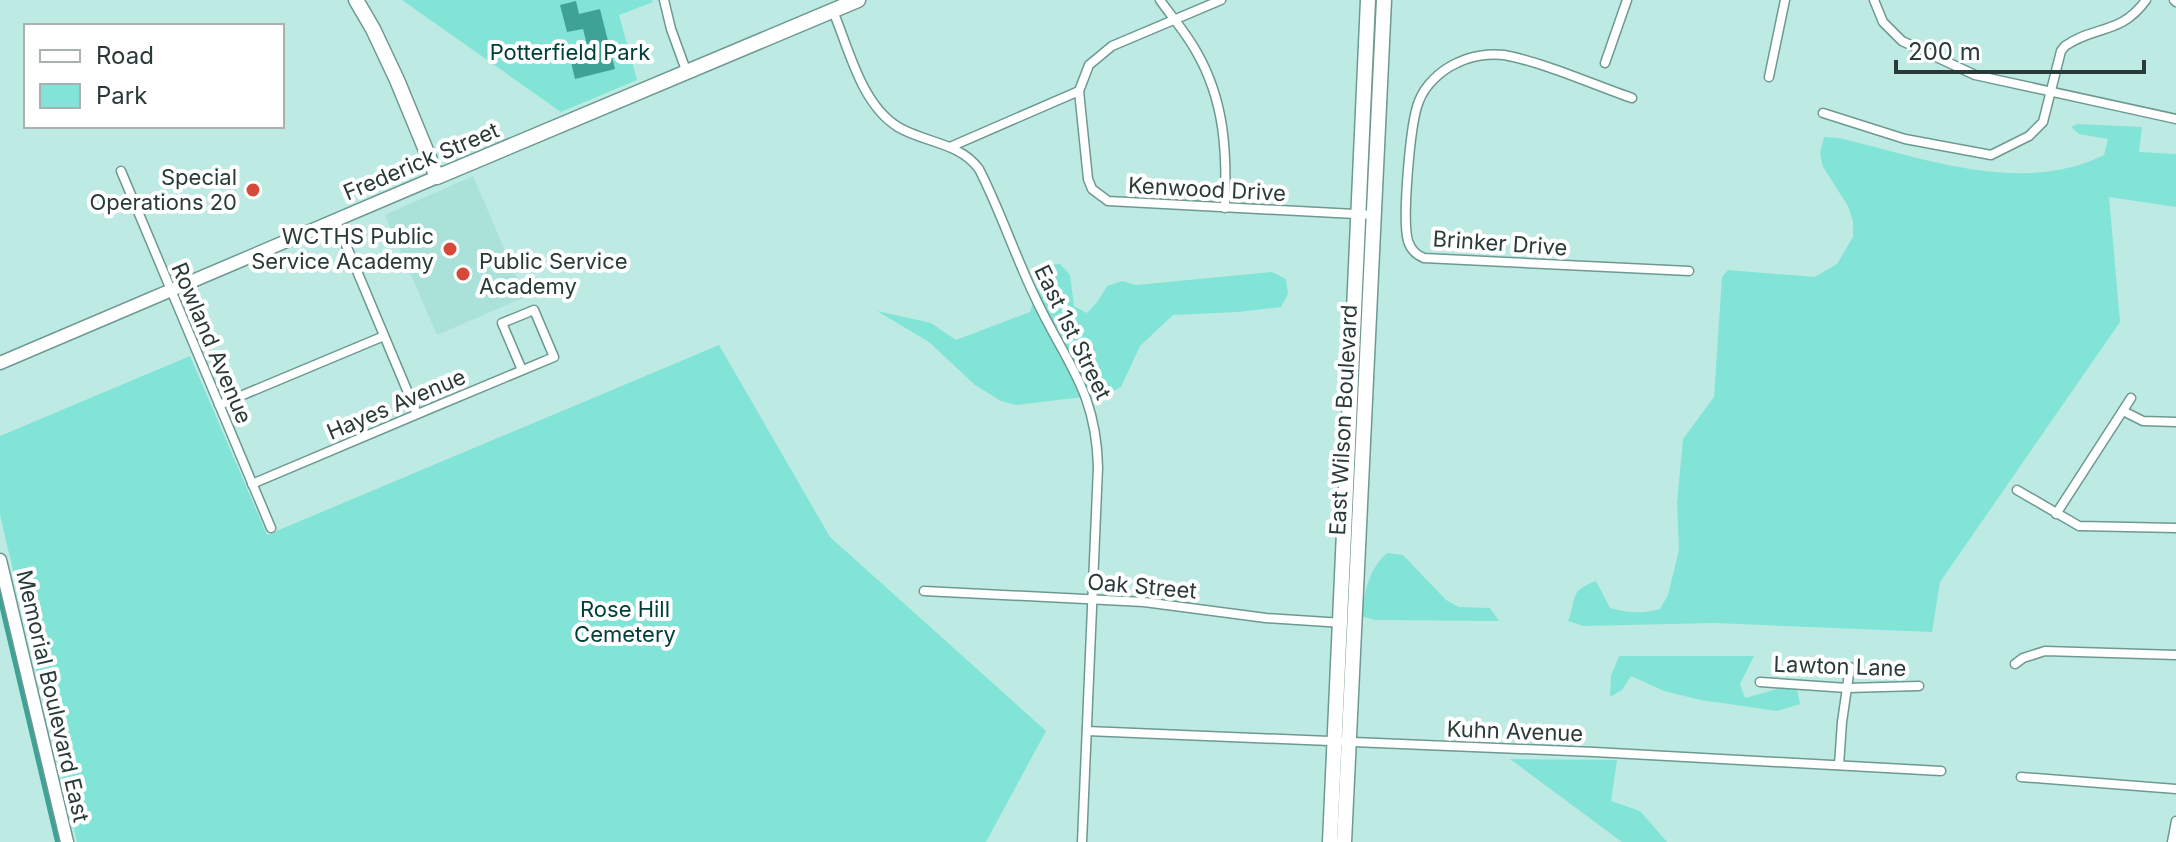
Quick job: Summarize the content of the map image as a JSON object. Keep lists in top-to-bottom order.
{
  "streets": {
    "main road": ["Frederick Street", "East Wilson Boulevard", "Memorial Boulevard East"],
    "street": [
      "Kenwood Drive",
      "Brinker Drive",
      "East 1st Street",
      "Rowland Avenue",
      "Hayes Avenue",
      "Oak Street",
      "Lawton Lane",
      "Kuhn Avenue"
    ]
  },
  "crossings": [
    ["Frederick Street", "East 1st Street"],
    ["Frederick Street", "Rowland Avenue"],
    ["Kenwood Drive", "East Wilson Boulevard"],
    ["East 1st Street", "Oak Street"],
    ["East 1st Street", "Kuhn Avenue"],
    ["Rowland Avenue", "Hayes Avenue"],
    ["East Wilson Boulevard", "Oak Street"],
    ["East Wilson Boulevard", "Kuhn Avenue"]
  ],
  "parks": ["Potterfield Park", "Rose Hill Cemetery"],
  "places": ["Special Operations 20", "WCTHS Public Service Academy", "Public Service Academy"],
  "legend": ["Road", "Park"],
  "scale_bar": "200 m"
}
